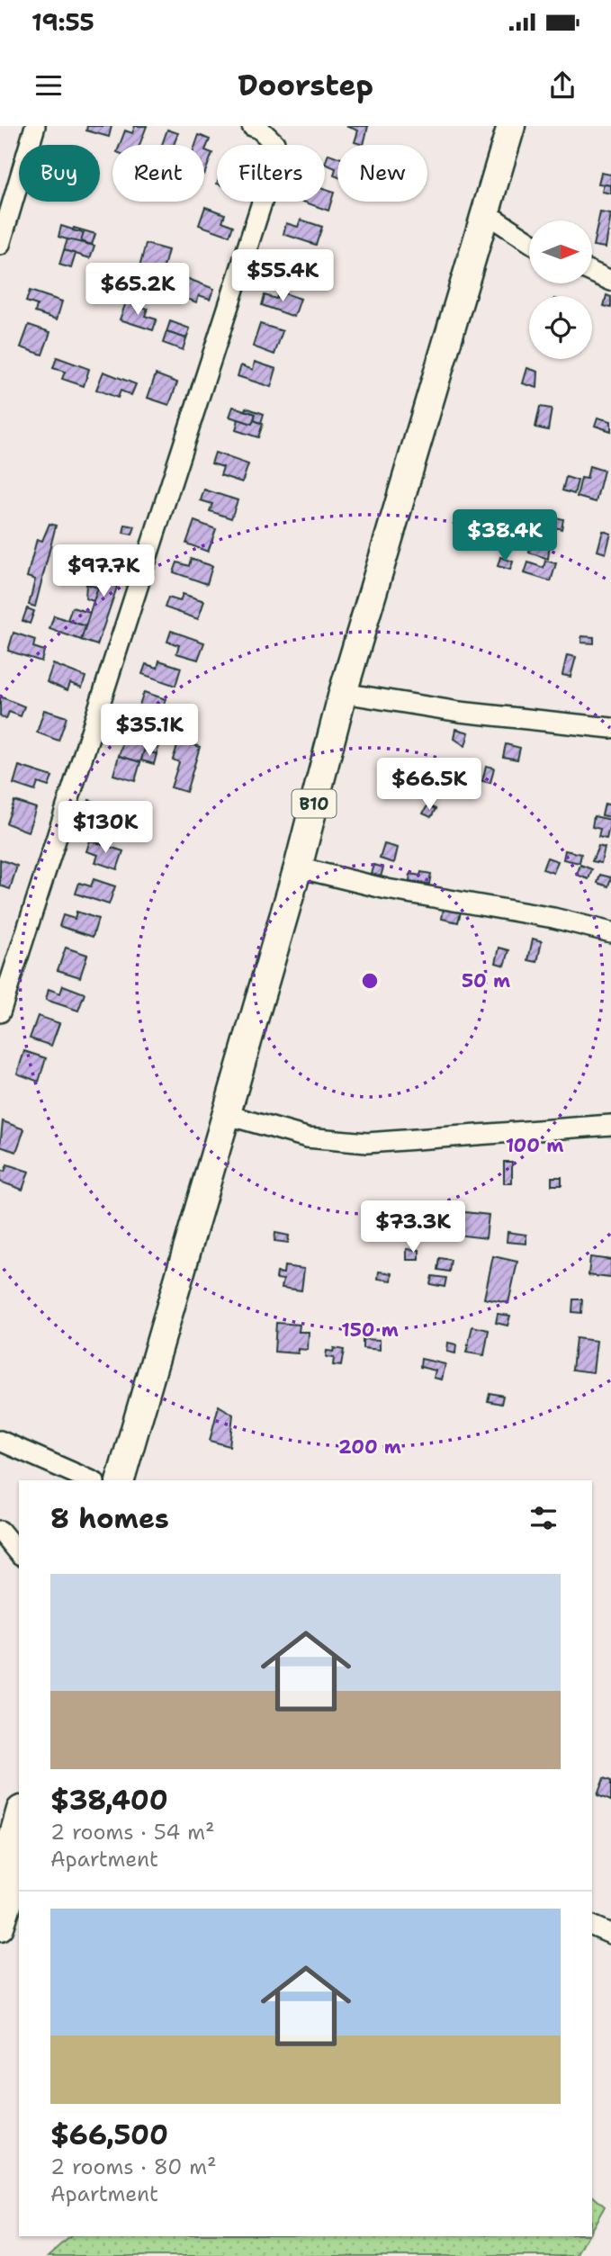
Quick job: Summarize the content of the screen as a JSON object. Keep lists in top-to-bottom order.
{
  "streets": {
    "highway": ["B10"]
  },
  "north": "right",
  "page": {
    "status": "19:55",
    "header": "Doorstep",
    "chip": [
      "Buy",
      "Rent",
      "Filters",
      "New"
    ],
    "price": [
      "$55.4K",
      "$65.2K",
      "$38.4K",
      "$97.7K",
      "$35.1K",
      "$66.5K",
      "$130K",
      "$73.3K"
    ],
    "heading": "8 homes",
    "list": [
      {
        "name": "$38,400",
        "note": "2 rooms · 54 m² · Apartment"
      },
      {
        "name": "$66,500",
        "note": "2 rooms · 80 m² · Apartment"
      }
    ]
  },
  "rings": [
    "50 m",
    "100 m",
    "150 m",
    "200 m"
  ]
}
